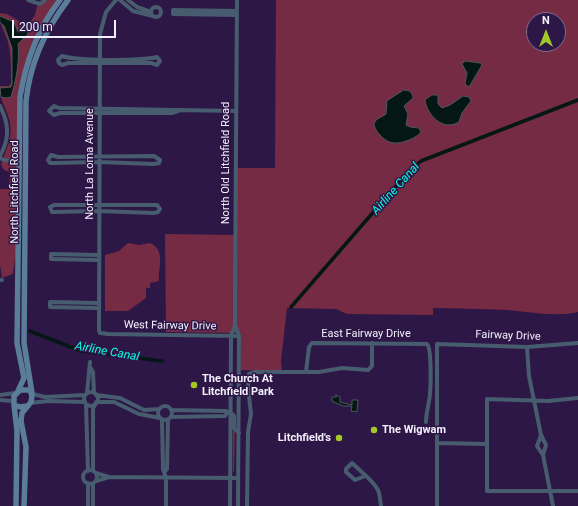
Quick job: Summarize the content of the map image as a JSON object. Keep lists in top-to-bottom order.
{
  "streets": {
    "main road": ["North Litchfield Road"],
    "street": [
      "North Old Litchfield Road",
      "North La Loma Avenue",
      "West Fairway Drive",
      "East Fairway Drive",
      "Fairway Drive"
    ]
  },
  "crossings": [
    ["North Old Litchfield Road", "West Fairway Drive"],
    ["North La Loma Avenue", "West Fairway Drive"]
  ],
  "water": ["Airline Canal"],
  "places": ["The Church At Litchfield Park", "The Wigwam", "Litchfield's"],
  "scale_bar": "200 m",
  "north": "top"
}
